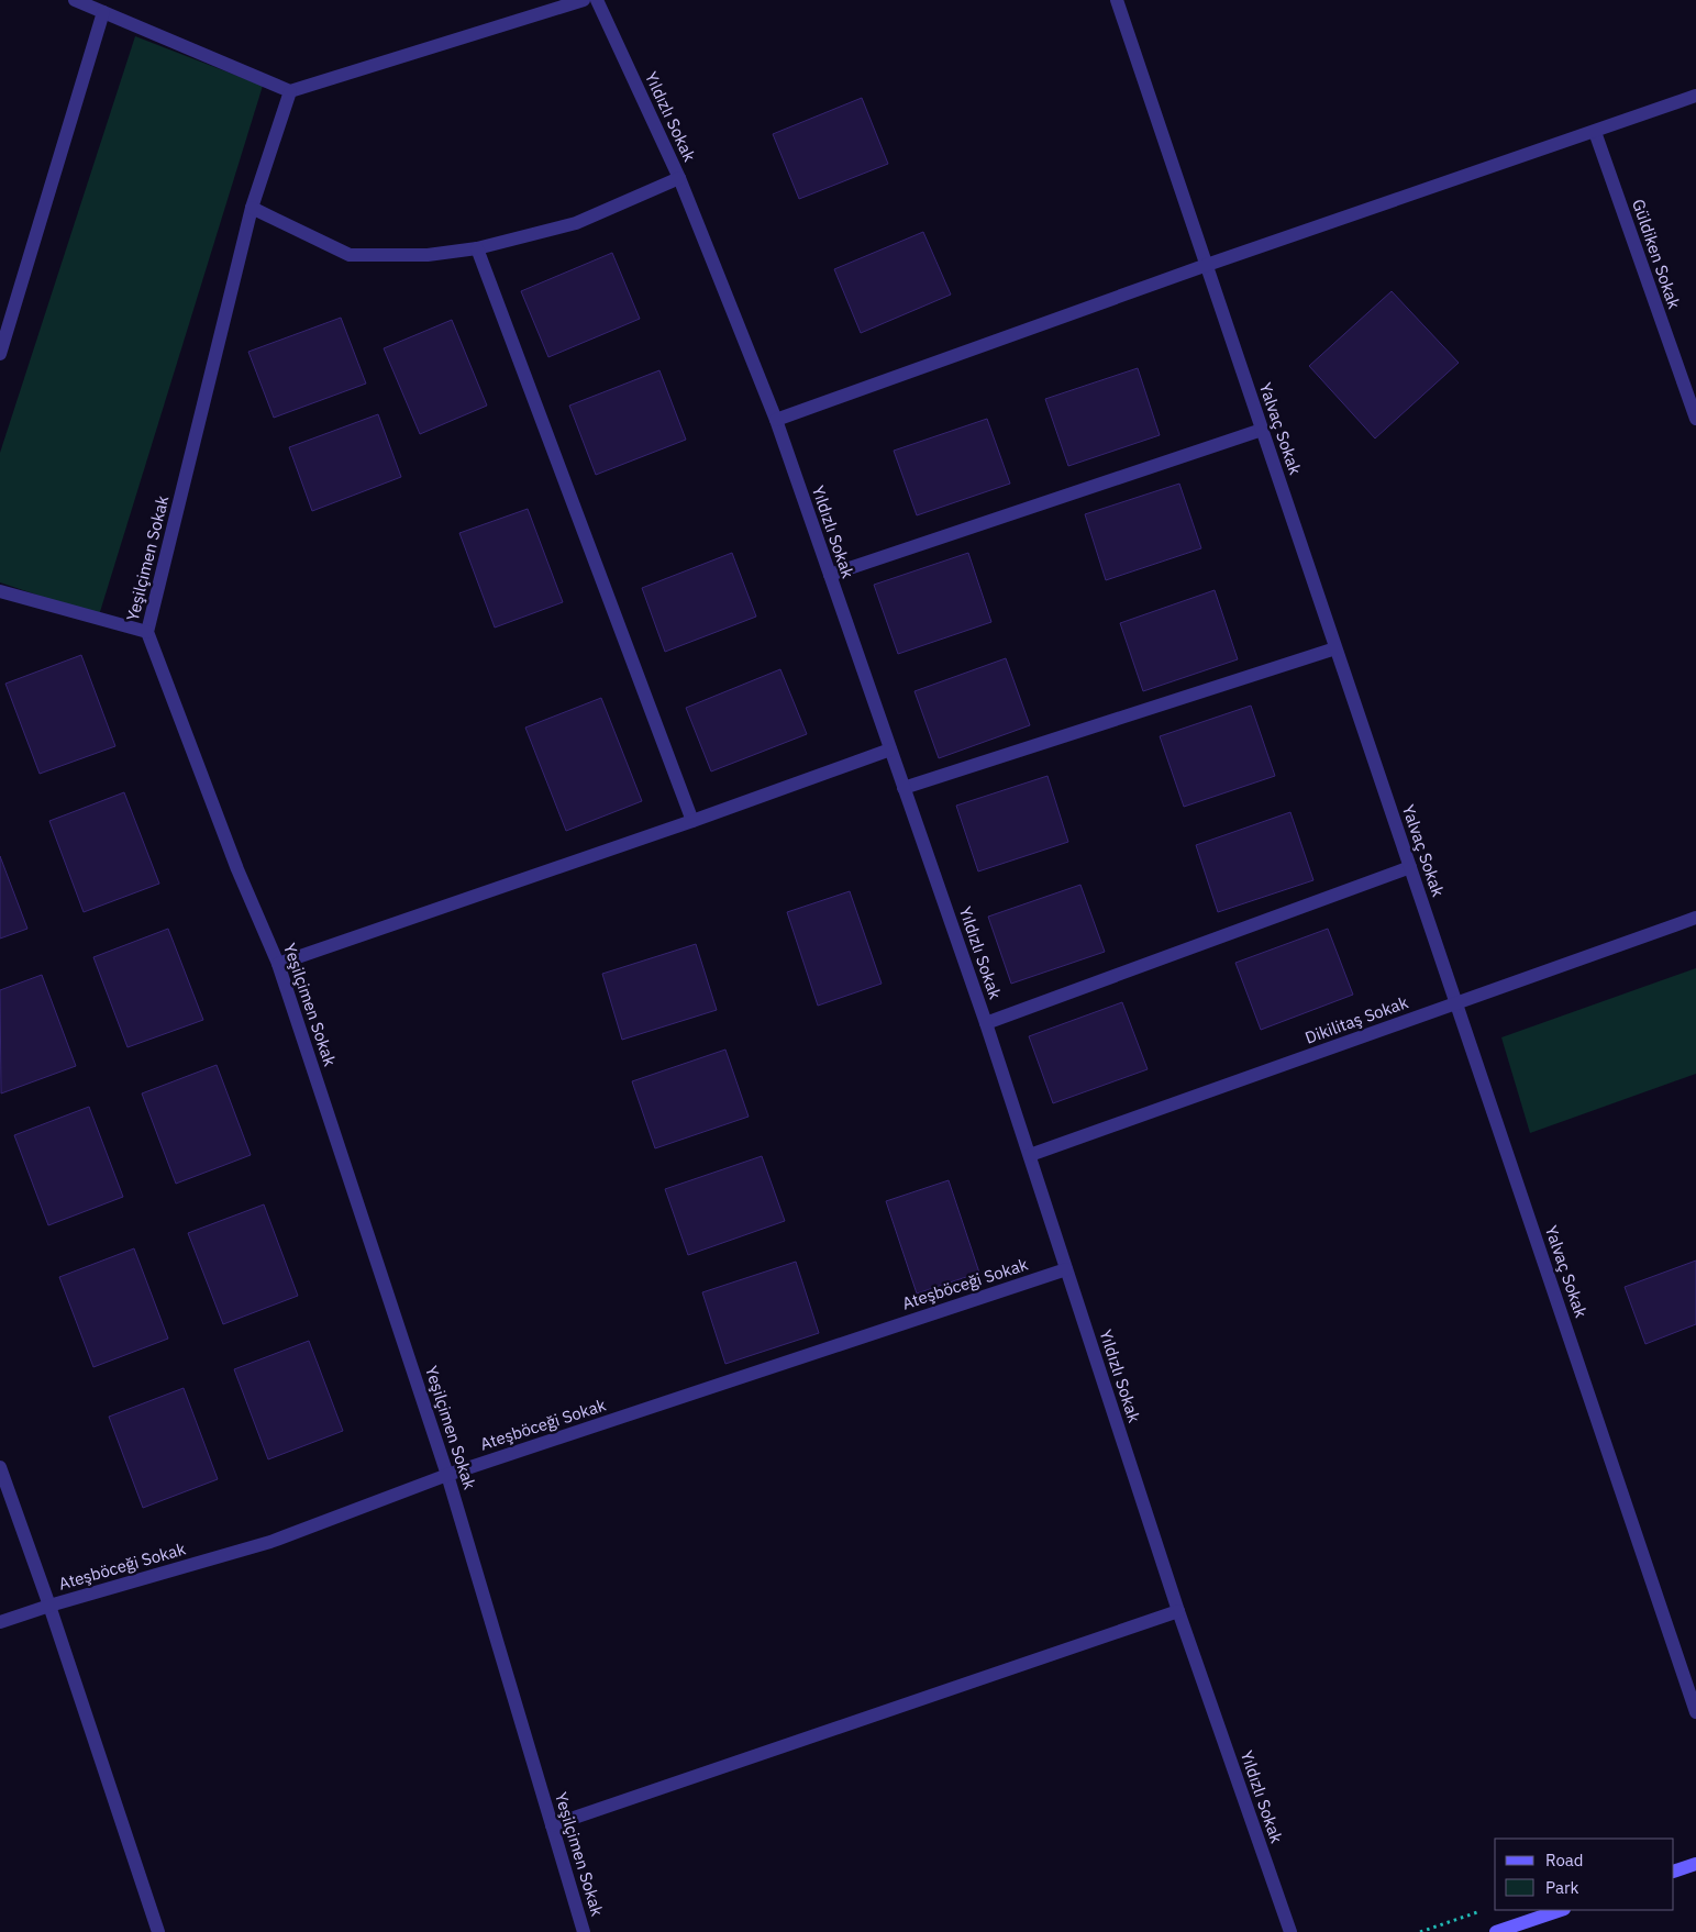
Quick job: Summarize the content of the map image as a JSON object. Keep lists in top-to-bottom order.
{
  "streets": {
    "street": [
      "Yıldızlı Sokak",
      "Güldiken Sokak",
      "Yalvaç Sokak",
      "Yeşilçimen Sokak",
      "Dikilitaş Sokak",
      "Ateşböceği Sokak"
    ]
  },
  "crossings": [
    ["Yıldızlı Sokak", "Dikilitaş Sokak"],
    ["Yıldızlı Sokak", "Ateşböceği Sokak"],
    ["Yalvaç Sokak", "Dikilitaş Sokak"],
    ["Yeşilçimen Sokak", "Ateşböceği Sokak"]
  ],
  "legend": ["Road", "Park"]
}
